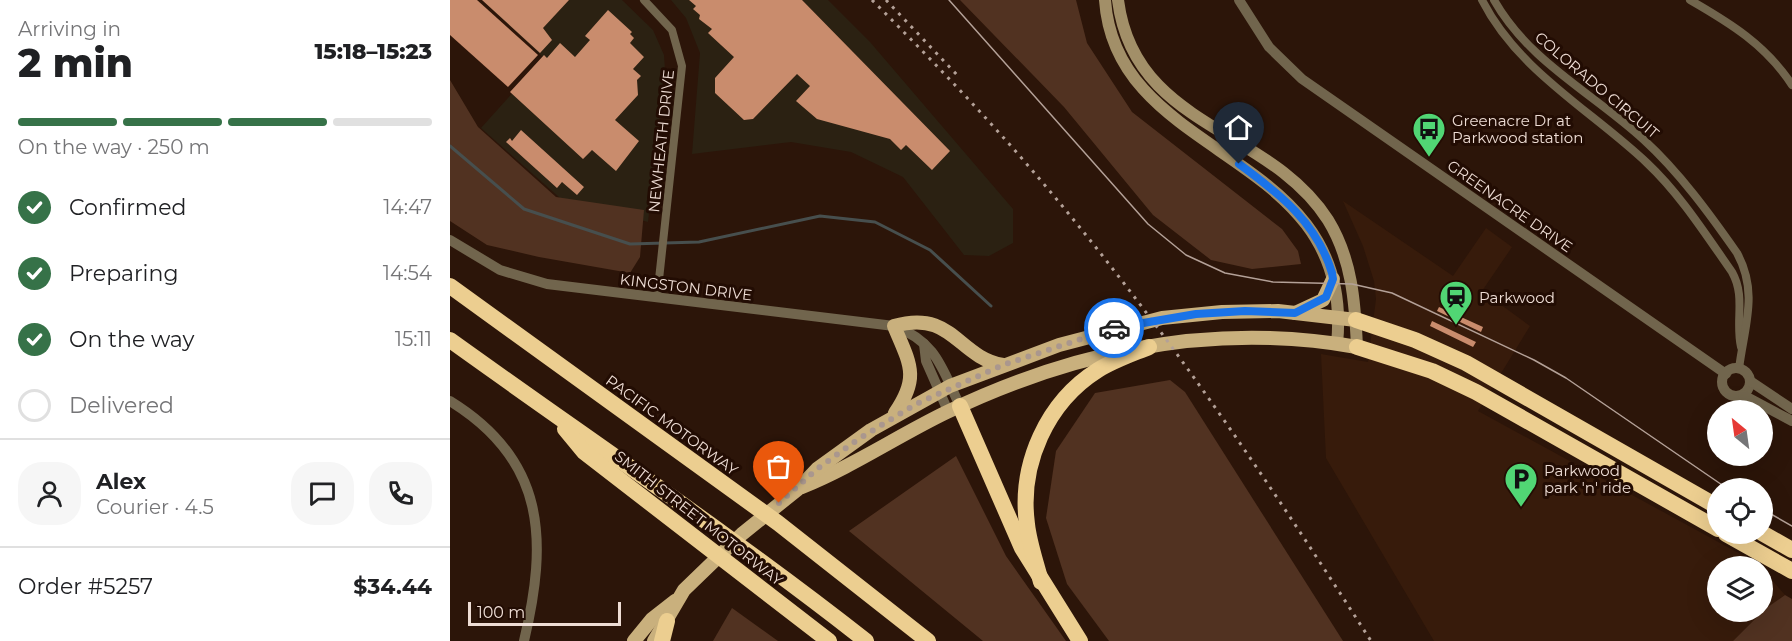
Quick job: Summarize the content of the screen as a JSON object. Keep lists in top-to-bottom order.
{
  "streets": {
    "highway": ["PACIFIC MOTORWAY", "SMITH STREET MOTORWAY"],
    "street": [
      "COLORADO CIRCUIT",
      "NEWHEATH DRIVE",
      "GREENACRE DRIVE",
      "KINGSTON DRIVE"
    ]
  },
  "crossings": [
    ["COLORADO CIRCUIT", "GREENACRE DRIVE"],
    ["NEWHEATH DRIVE", "KINGSTON DRIVE"]
  ],
  "places": {
    "bus stop": ["Greenacre Dr at Parkwood station"],
    "station": ["Parkwood"],
    "parking": ["Parkwood park 'n' ride"]
  },
  "scale_bar": "100 m",
  "north": "top left",
  "page": {
    "heading": ["2 min", "Arriving in", "15:18–15:23"],
    "panel": [
      "Alex",
      "Courier · 4.5",
      "Order #5257",
      "$34.44"
    ],
    "bar": "On the way · 250 m",
    "list": [
      ["Confirmed", "14:47"],
      ["Preparing", "14:54"],
      ["On the way", "15:11"],
      "Delivered"
    ],
    "scale": "100 m"
  }
}
